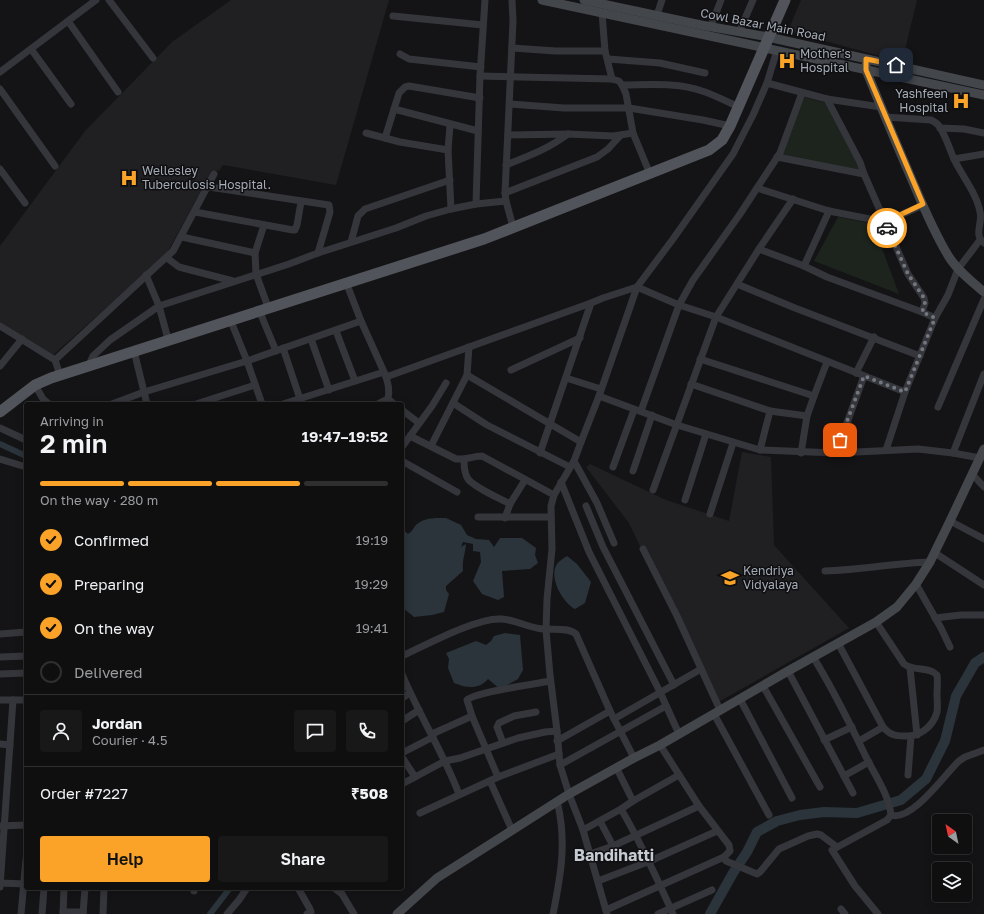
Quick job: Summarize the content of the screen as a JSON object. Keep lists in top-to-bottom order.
{
  "streets": {
    "street": ["Cowl Bazar Main Road"]
  },
  "districts": ["Bandihatti"],
  "places": {
    "hospital": ["Mother's Hospital", "Yashfeen Hospital", "Wellesley Tuberculosis Hospital."],
    "school or university": ["Kendriya Vidyalaya"]
  },
  "north": "top left",
  "page": {
    "heading": ["2 min", "Arriving in", "19:47–19:52"],
    "panel": [
      "Jordan",
      "Courier · 4.5",
      "Order #7227",
      "₹508"
    ],
    "bar": "On the way · 280 m",
    "list": [
      ["Confirmed", "19:19"],
      ["Preparing", "19:29"],
      ["On the way", "19:41"],
      "Delivered"
    ],
    "buttons": ["Help", "Share"]
  }
}
